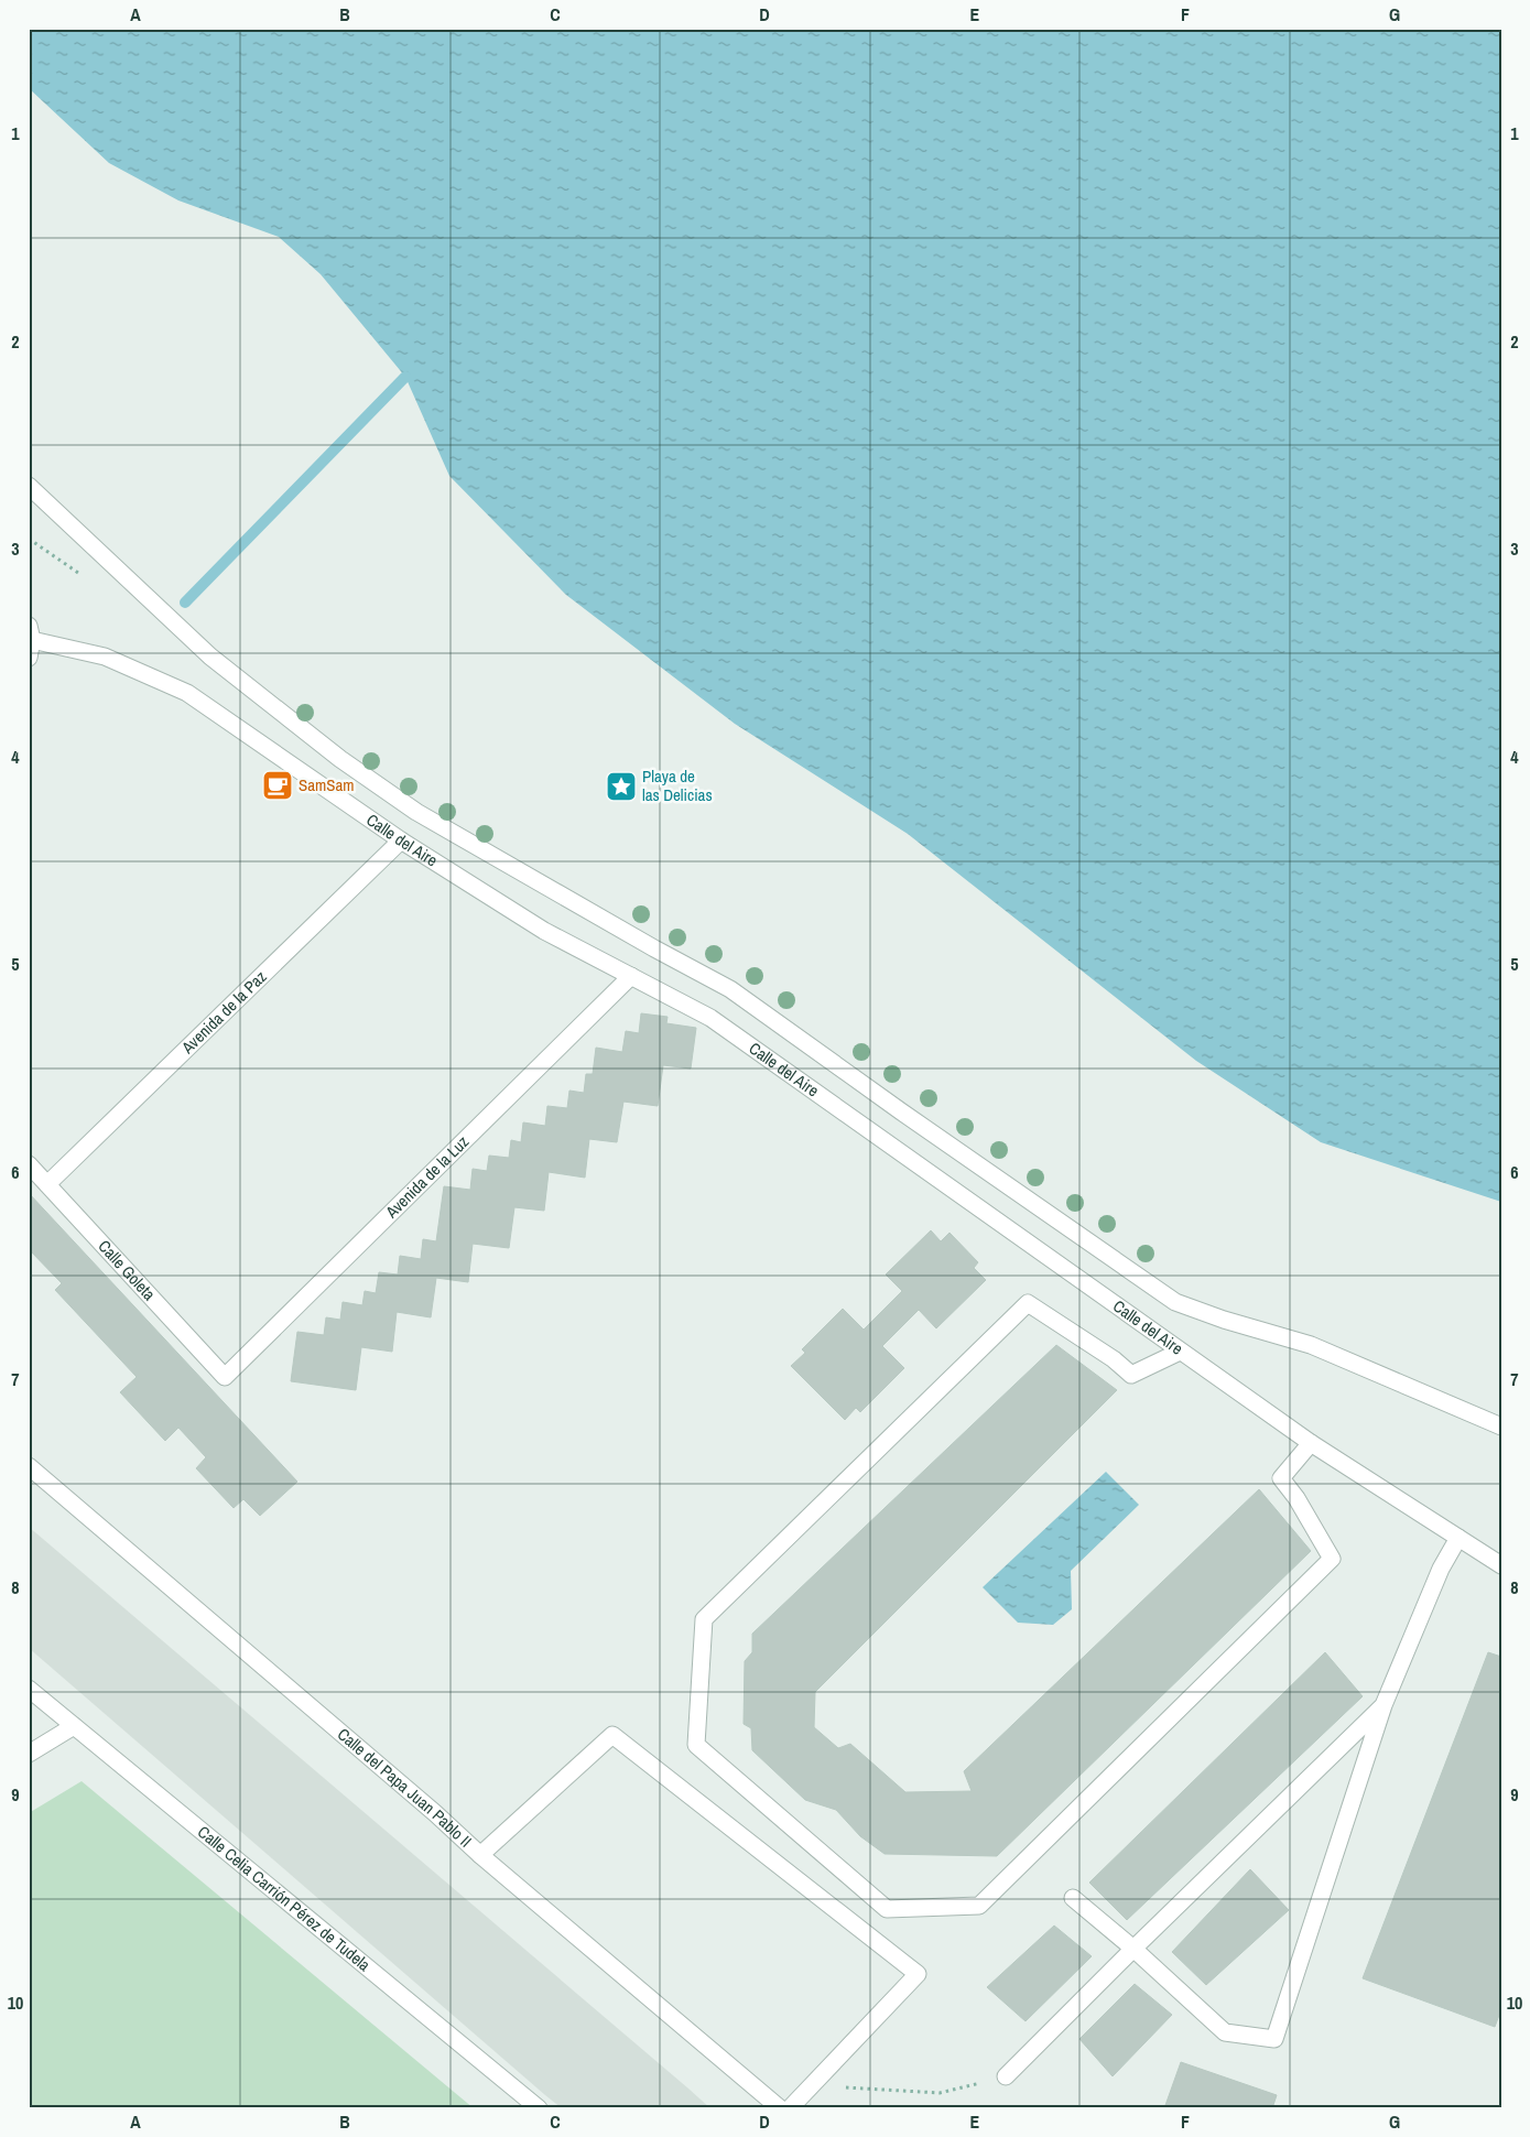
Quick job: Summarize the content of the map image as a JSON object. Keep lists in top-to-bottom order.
{
  "streets": {
    "street": [
      "Calle del Aire",
      "Avenida de la Paz",
      "Avenida de la Luz",
      "Calle Goleta",
      "Calle del Papa Juan Pablo II",
      "Calle Celia Carrión Pérez de Tudela"
    ]
  },
  "crossings": [
    ["Calle del Aire", "Avenida de la Paz"],
    ["Calle del Aire", "Avenida de la Luz"],
    ["Avenida de la Paz", "Calle Goleta"],
    ["Avenida de la Luz", "Calle Goleta"]
  ],
  "places": {
    "cafe": ["SamSam"],
    "place": ["Playa de las Delicias"]
  },
  "grid": {
    "columns": [
      "A",
      "B",
      "C",
      "D",
      "E",
      "F",
      "G"
    ],
    "rows": [
      "1",
      "2",
      "3",
      "4",
      "5",
      "6",
      "7",
      "8",
      "9",
      "10"
    ]
  }
}
